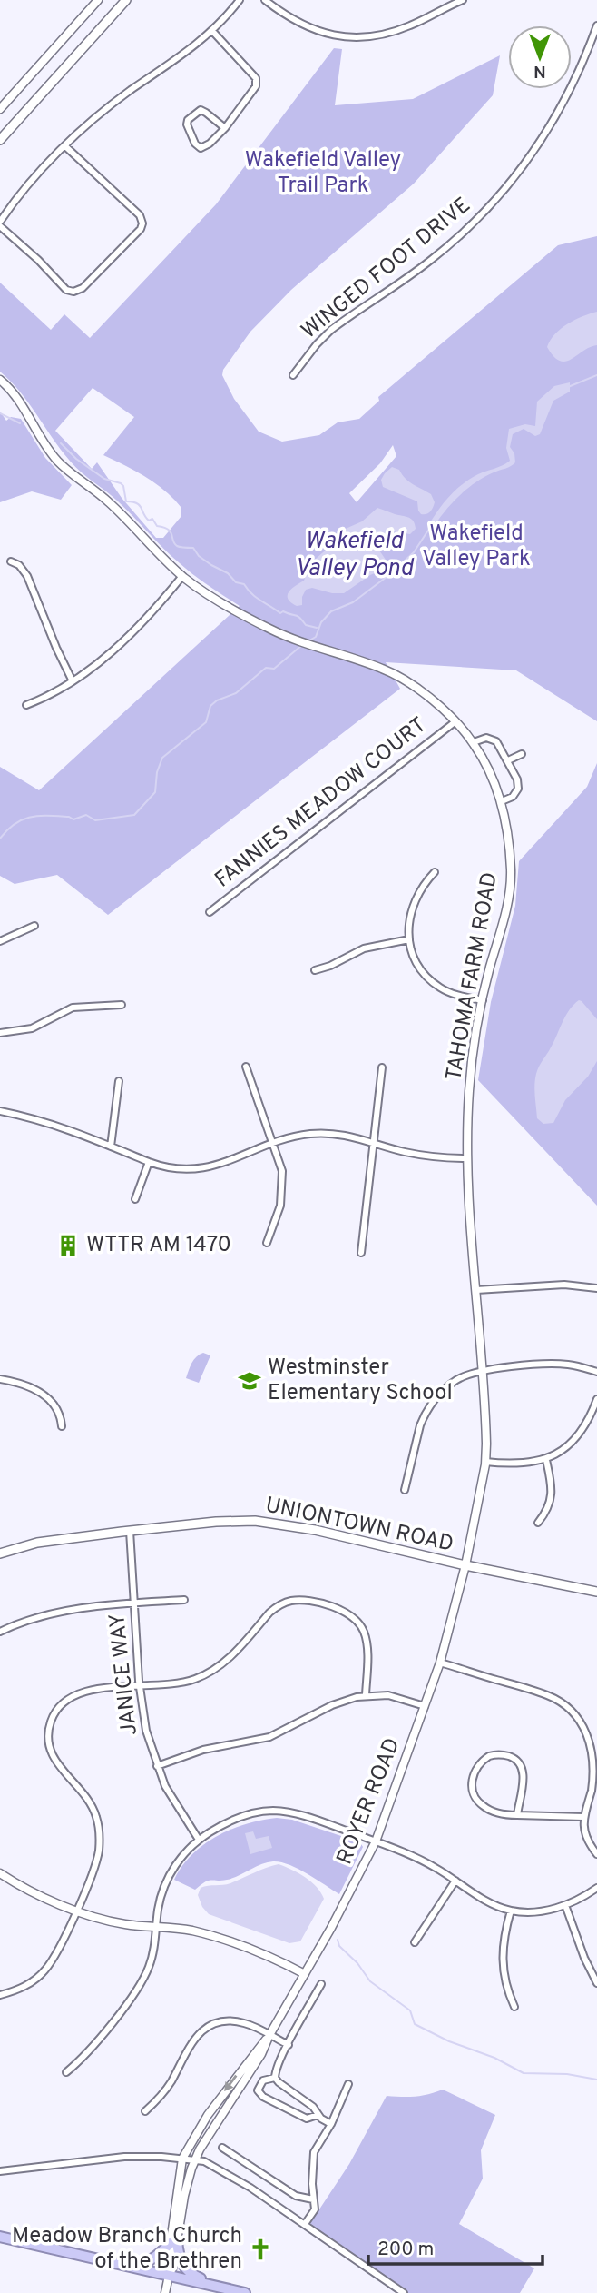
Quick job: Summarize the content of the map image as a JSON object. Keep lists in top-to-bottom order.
{
  "streets": {
    "main road": ["UNIONTOWN ROAD"],
    "street": [
      "WINGED FOOT DRIVE",
      "FANNIES MEADOW COURT",
      "TAHOMA FARM ROAD",
      "JANICE WAY",
      "ROYER ROAD"
    ]
  },
  "crossings": [
    ["FANNIES MEADOW COURT", "TAHOMA FARM ROAD"],
    ["TAHOMA FARM ROAD", "UNIONTOWN ROAD"],
    ["TAHOMA FARM ROAD", "ROYER ROAD"],
    ["UNIONTOWN ROAD", "JANICE WAY"],
    ["UNIONTOWN ROAD", "ROYER ROAD"]
  ],
  "water": ["Wakefield Valley Pond"],
  "parks": ["Wakefield Valley Trail Park", "Wakefield Valley Park"],
  "places": {
    "building": ["WTTR AM 1470"],
    "school or university": ["Westminster Elementary School"],
    "church": ["Meadow Branch Church of the Brethren"]
  },
  "scale_bar": "200 m",
  "north": "bottom"
}
